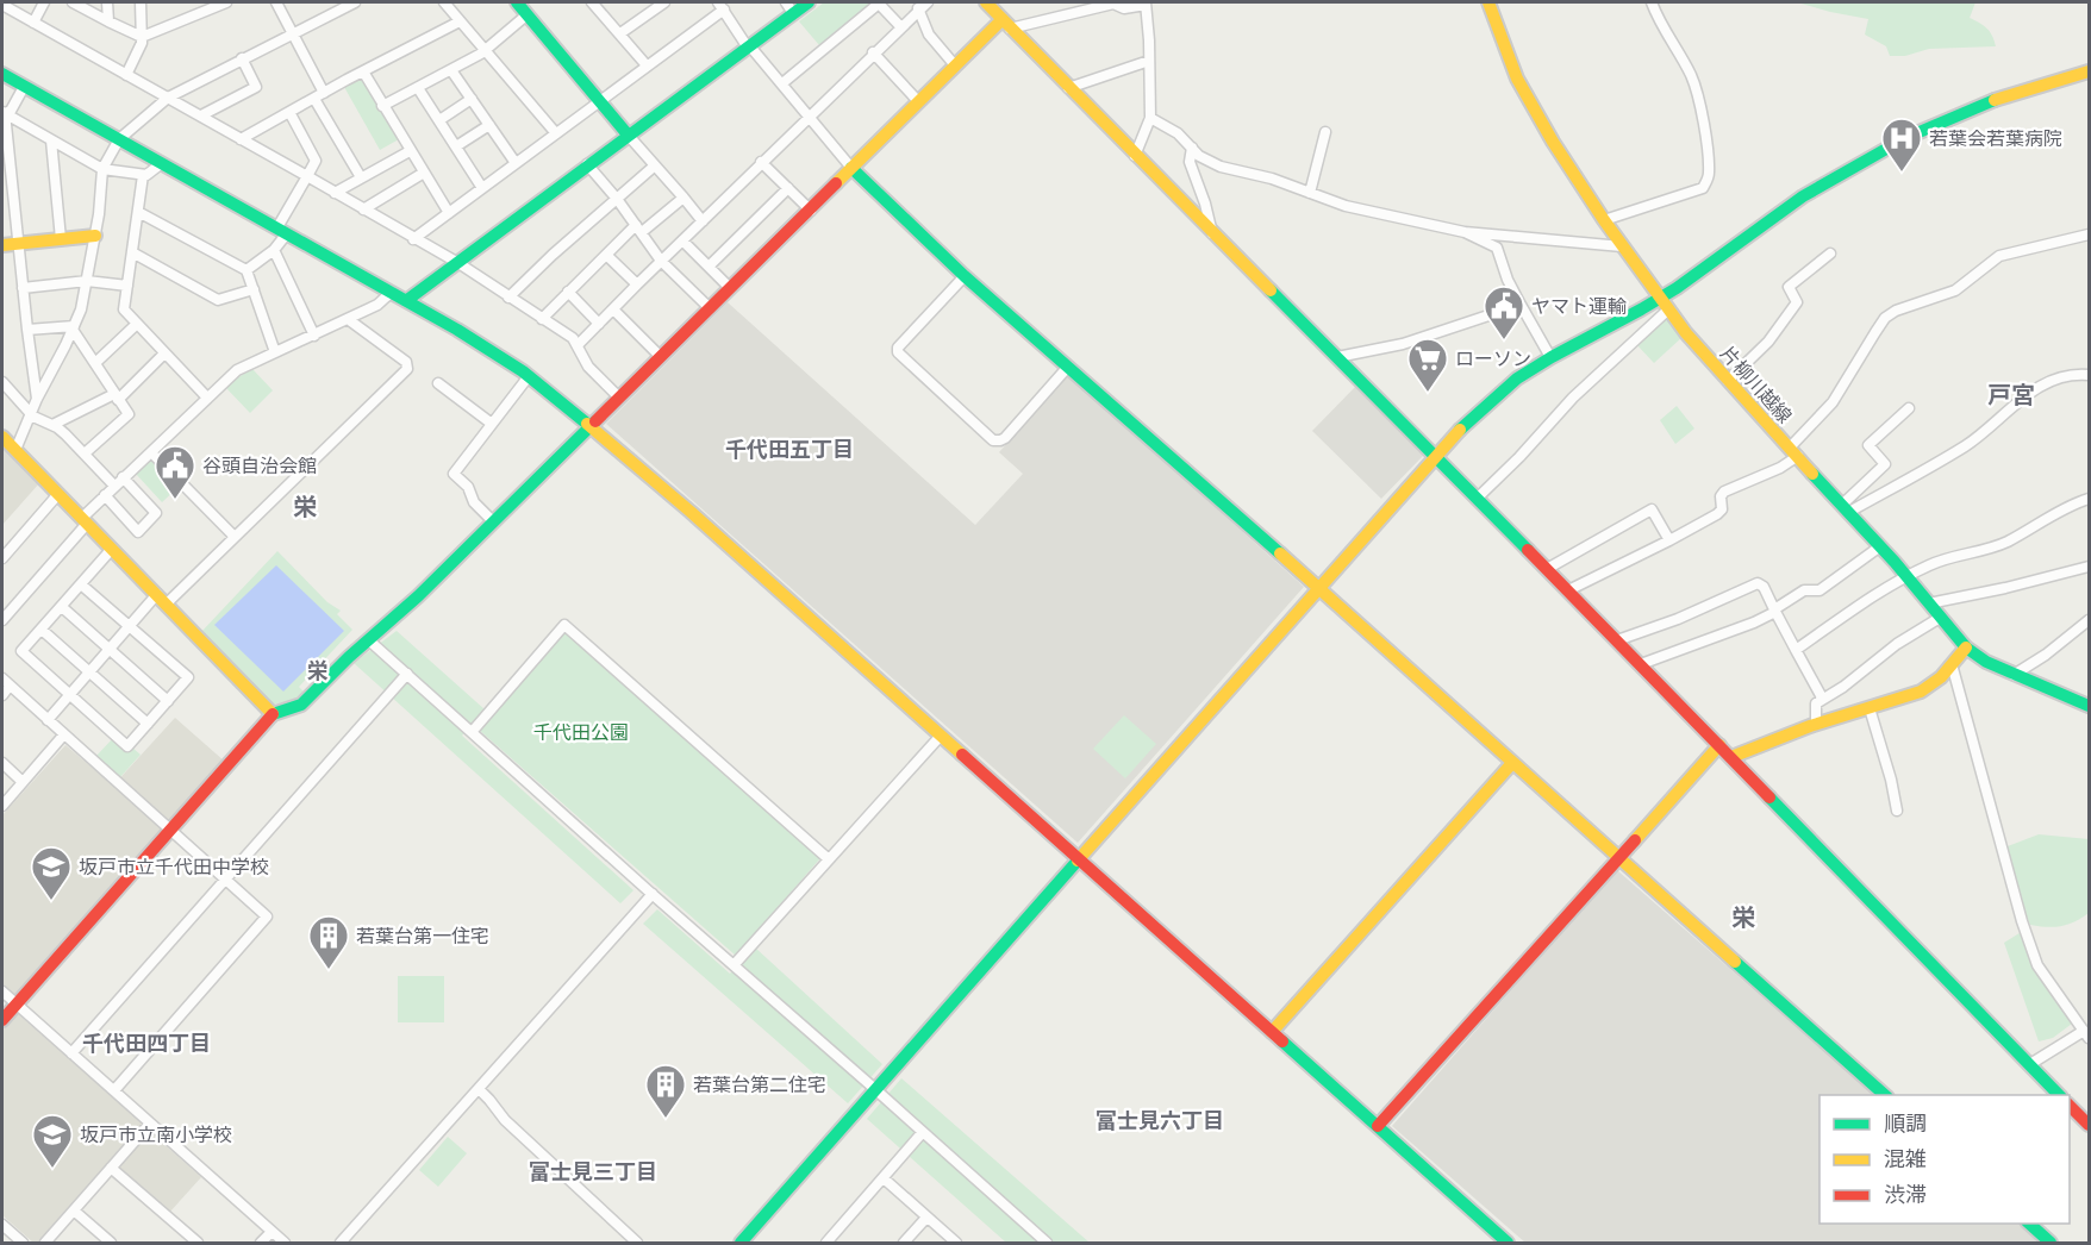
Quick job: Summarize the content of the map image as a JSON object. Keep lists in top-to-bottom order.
{
  "streets": {
    "street": ["片柳川越線"]
  },
  "districts": [
    "戸宮",
    "千代田五丁目",
    "栄",
    "栄",
    "栄",
    "千代田四丁目",
    "富士見六丁目",
    "富士見三丁目"
  ],
  "parks": ["千代田公園"],
  "places": {
    "hospital": ["若葉会若葉病院"],
    "public building": ["ヤマト運輸", "谷頭自治会館"],
    "supermarket": ["ローソン"],
    "school or university": ["坂戸市立千代田中学校", "坂戸市立南小学校"],
    "building": ["若葉台第一住宅", "若葉台第二住宅"]
  },
  "legend": ["順調", "混雑", "渋滞"]
}
